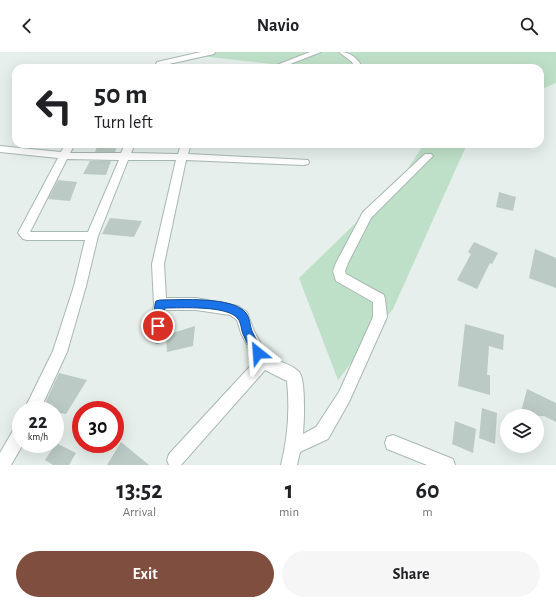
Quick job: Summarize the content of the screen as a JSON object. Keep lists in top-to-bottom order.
{
  "page": {
    "header": "Navio",
    "turn": ["50 m", "Turn left"],
    "speed": "22 km/h",
    "limit": "30",
    "eta": [
      "13:52",
      "Arrival",
      "1",
      "min",
      "60",
      "m"
    ],
    "buttons": ["Exit", "Share"]
  }
}
